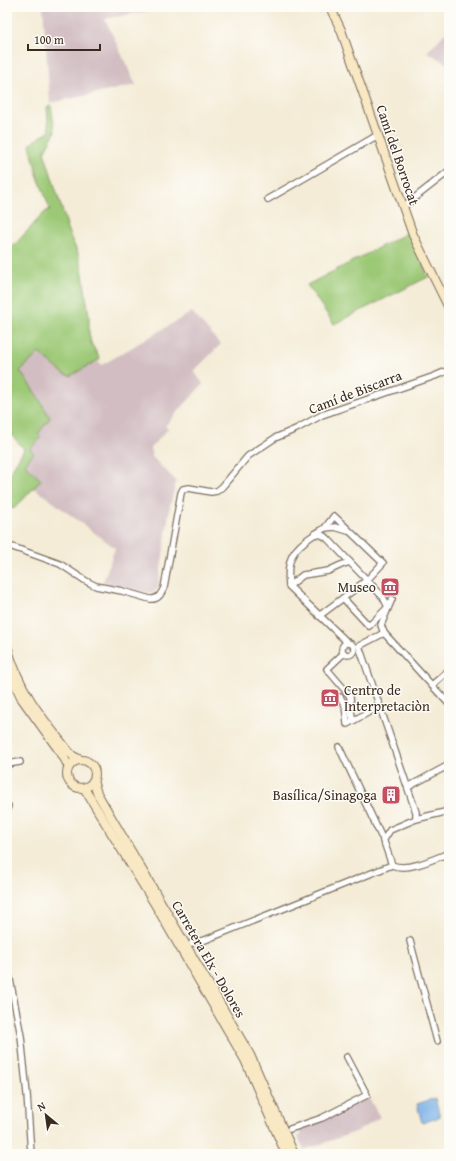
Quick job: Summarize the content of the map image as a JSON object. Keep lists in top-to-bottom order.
{
  "streets": {
    "main road": ["Camí del Borrocat", "Carretera Elx - Dolores"],
    "street": ["Camí de Biscarra"]
  },
  "places": {
    "museum": ["Museo", "Centro de Interpretaciòn"],
    "building": ["Basílica/Sinagoga"]
  },
  "scale_bar": "100 m",
  "north": "top left"
}
